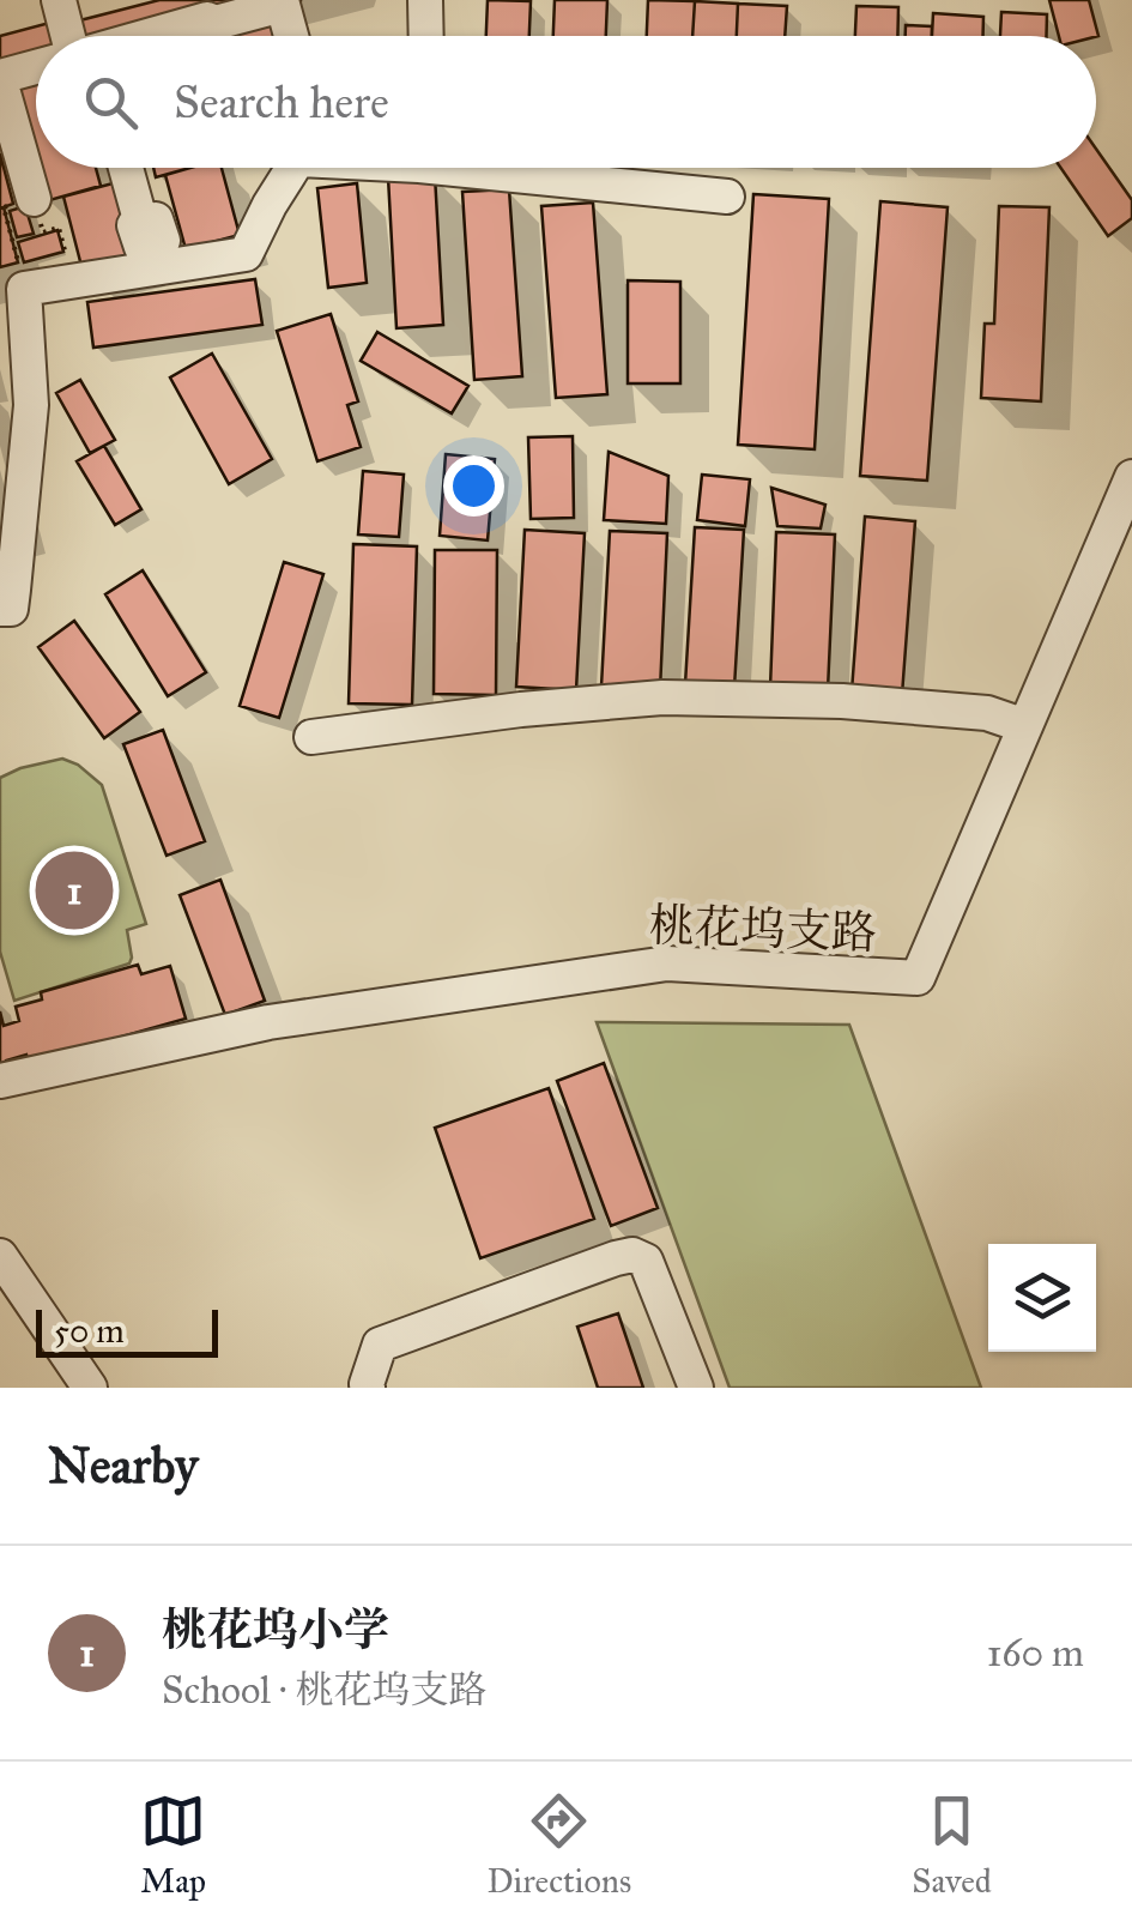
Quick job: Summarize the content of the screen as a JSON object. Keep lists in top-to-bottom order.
{
  "streets": {
    "street": ["桃花坞支路"]
  },
  "scale_bar": "50 m",
  "page": {
    "search": "Search here",
    "pins": "1",
    "scale": "50 m",
    "heading": "Nearby",
    "list": [
      {
        "mark": "1",
        "name": "桃花坞小学",
        "note": "School · 桃花坞支路",
        "value": "160 m"
      }
    ],
    "nav": ["Map", "Directions", "Saved"]
  }
}
